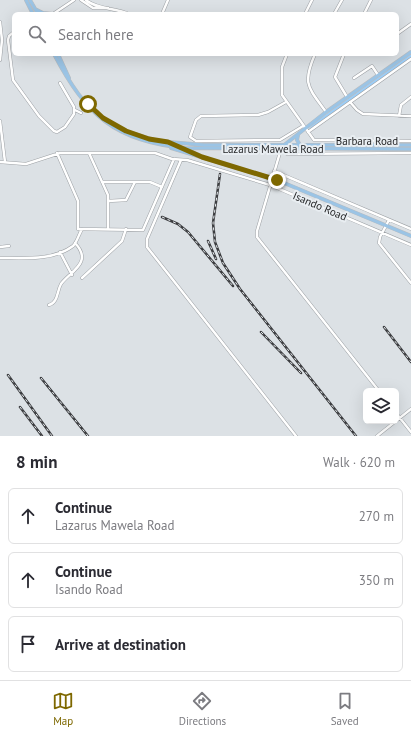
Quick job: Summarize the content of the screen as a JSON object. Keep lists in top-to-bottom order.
{
  "streets": {
    "main road": ["Lazarus Mawela Road", "Isando Road"],
    "street": ["Barbara Road"]
  },
  "crossings": [
    ["Lazarus Mawela Road", "Isando Road"]
  ],
  "page": {
    "search": "Search here",
    "heading": ["8 min", "Walk · 620 m"],
    "list": [
      ["Continue", "Lazarus Mawela Road", "270 m"],
      ["Continue", "Isando Road", "350 m"],
      "Arrive at destination"
    ],
    "nav": ["Map", "Directions", "Saved"]
  }
}
